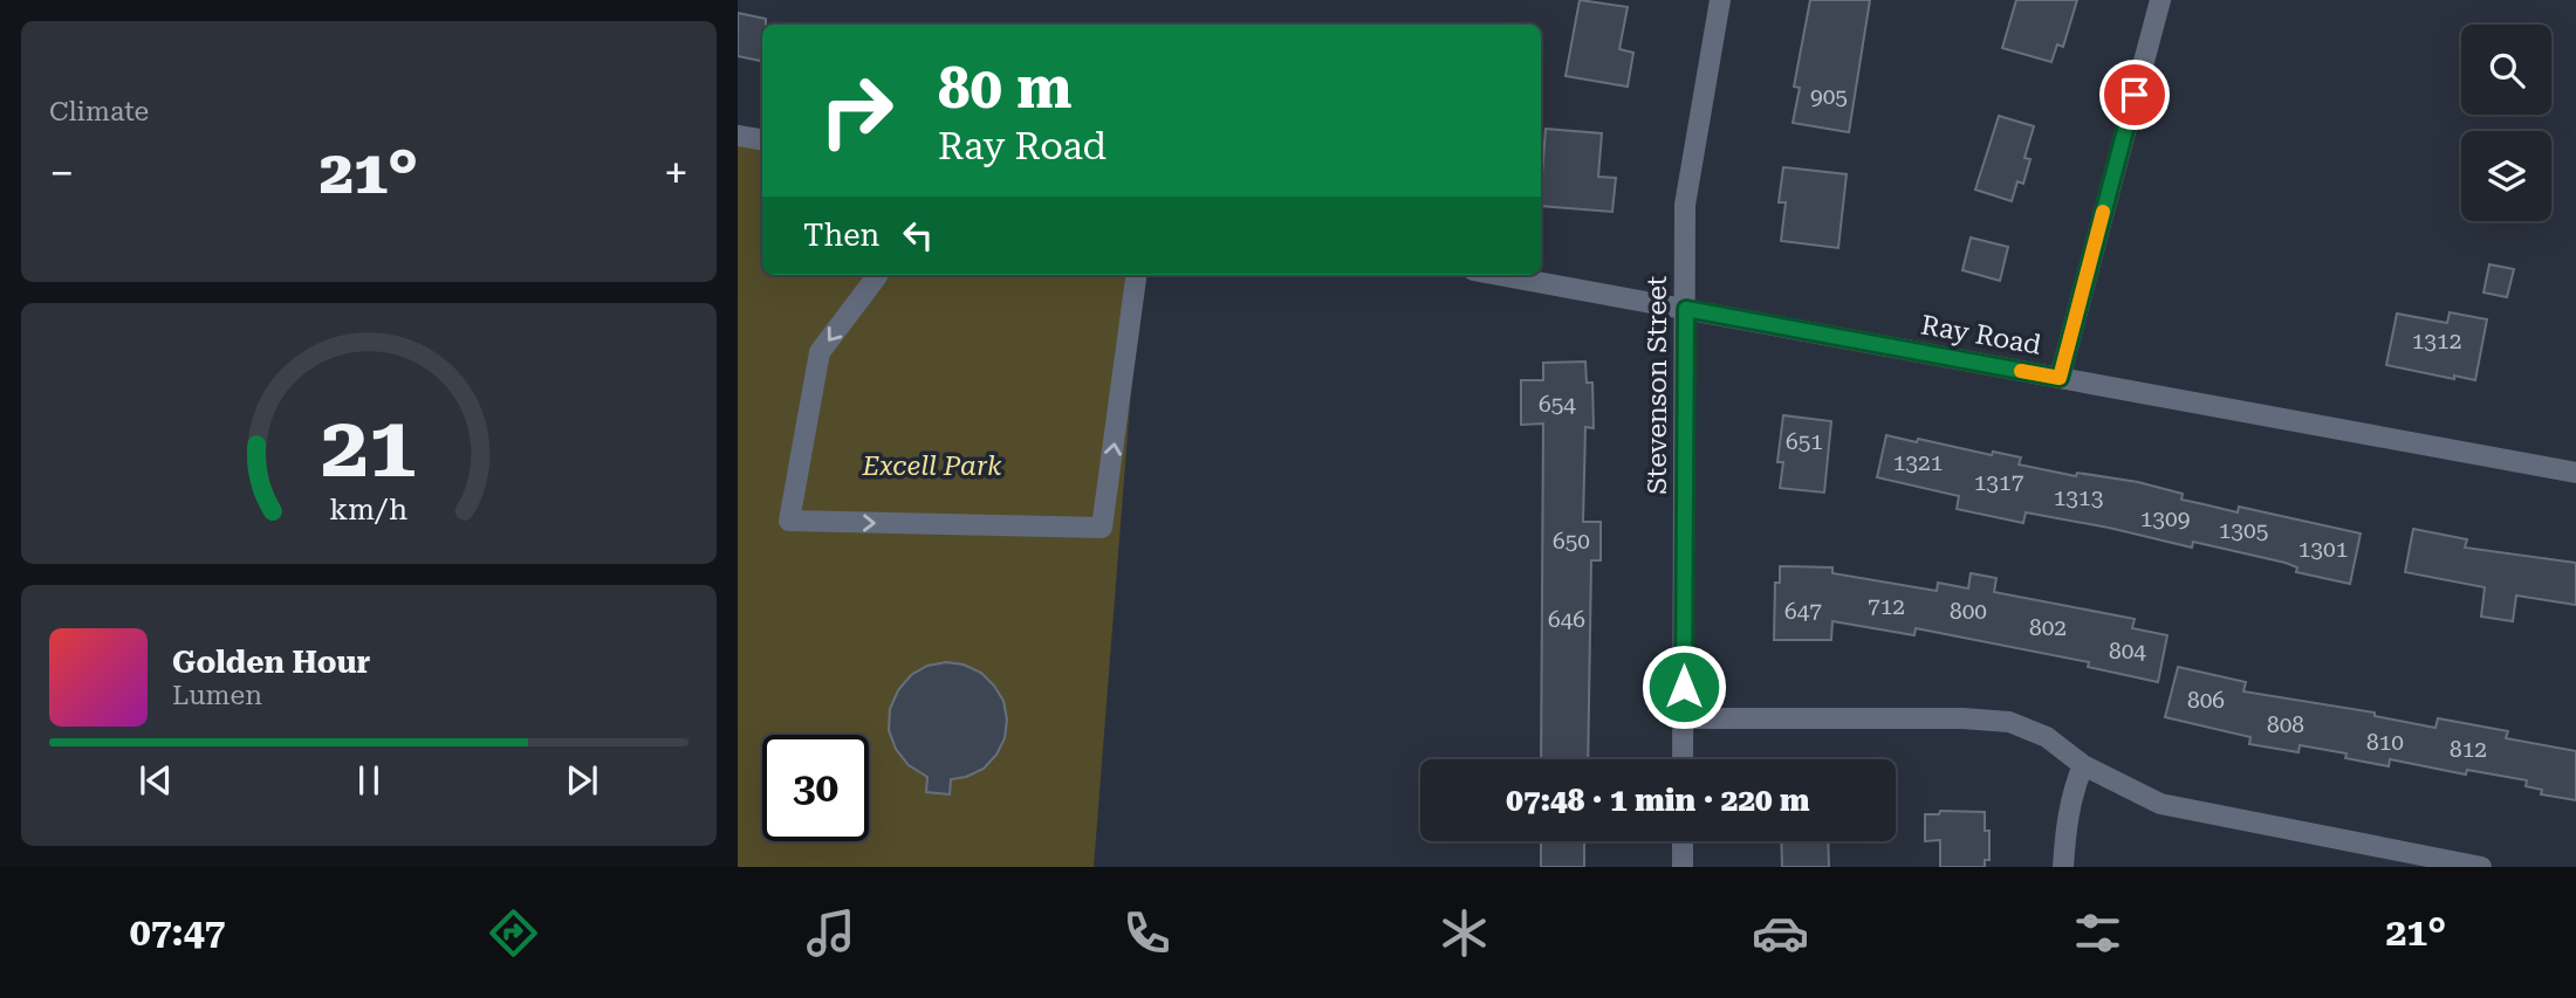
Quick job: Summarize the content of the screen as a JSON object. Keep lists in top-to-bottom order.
{
  "streets": {
    "street": ["Ray Road", "Stevenson Street"]
  },
  "crossings": [
    ["Ray Road", "Stevenson Street"]
  ],
  "parks": ["Excell Park"],
  "house_numbers": [
    "905",
    "1312",
    "654",
    "651",
    "1321",
    "1317",
    "1313",
    "1309",
    "1305",
    "650",
    "1301",
    "712",
    "647",
    "800",
    "646",
    "802",
    "804",
    "806",
    "808",
    "810",
    "812"
  ],
  "page": {
    "tile": "Climate",
    "turn": ["80 m", "Ray Road"],
    "heat": ["−", "21°", "+"],
    "then": "Then",
    "song": ["Golden Hour", "Lumen"],
    "limit": "30",
    "trip": "07:48 · 1 min · 220 m",
    "tabs": ["07:47", "21°"],
    "gauge": ["21", "km/h"]
  }
}
